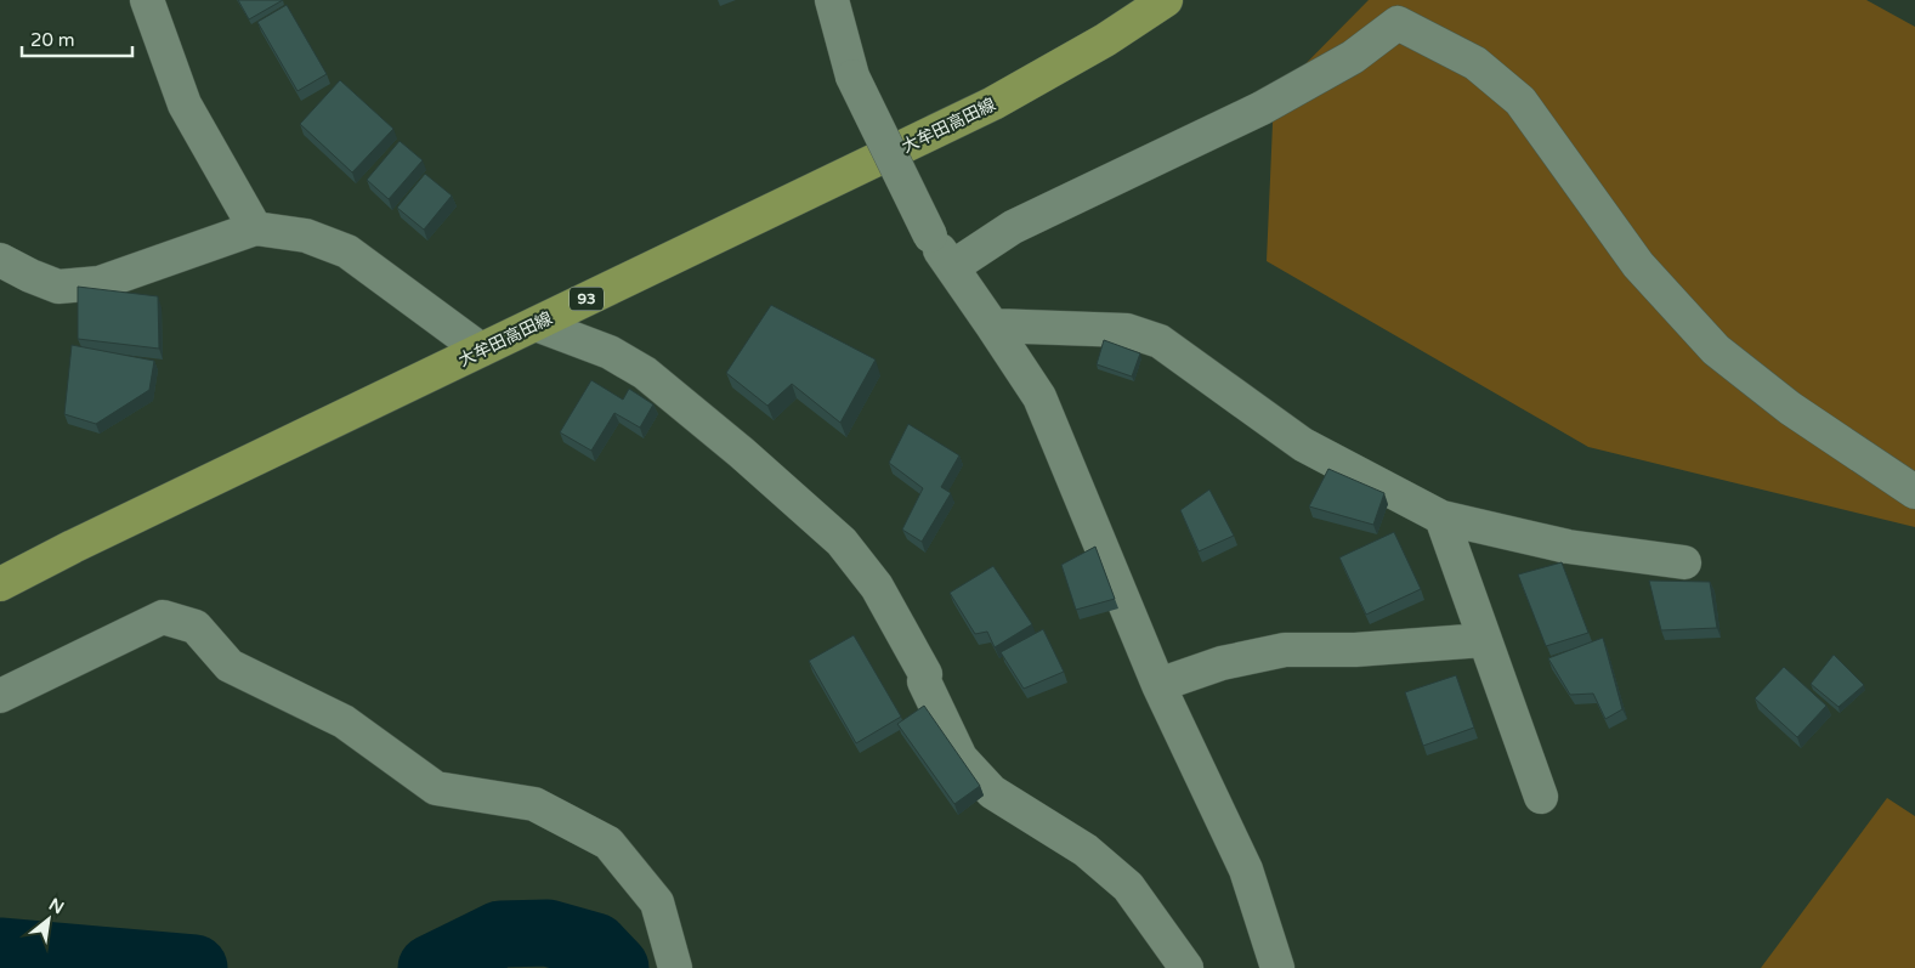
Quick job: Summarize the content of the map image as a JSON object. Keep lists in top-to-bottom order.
{
  "streets": {
    "main road": ["大牟田高田線", "93"]
  },
  "scale_bar": "20 m",
  "north": "top right"
}
